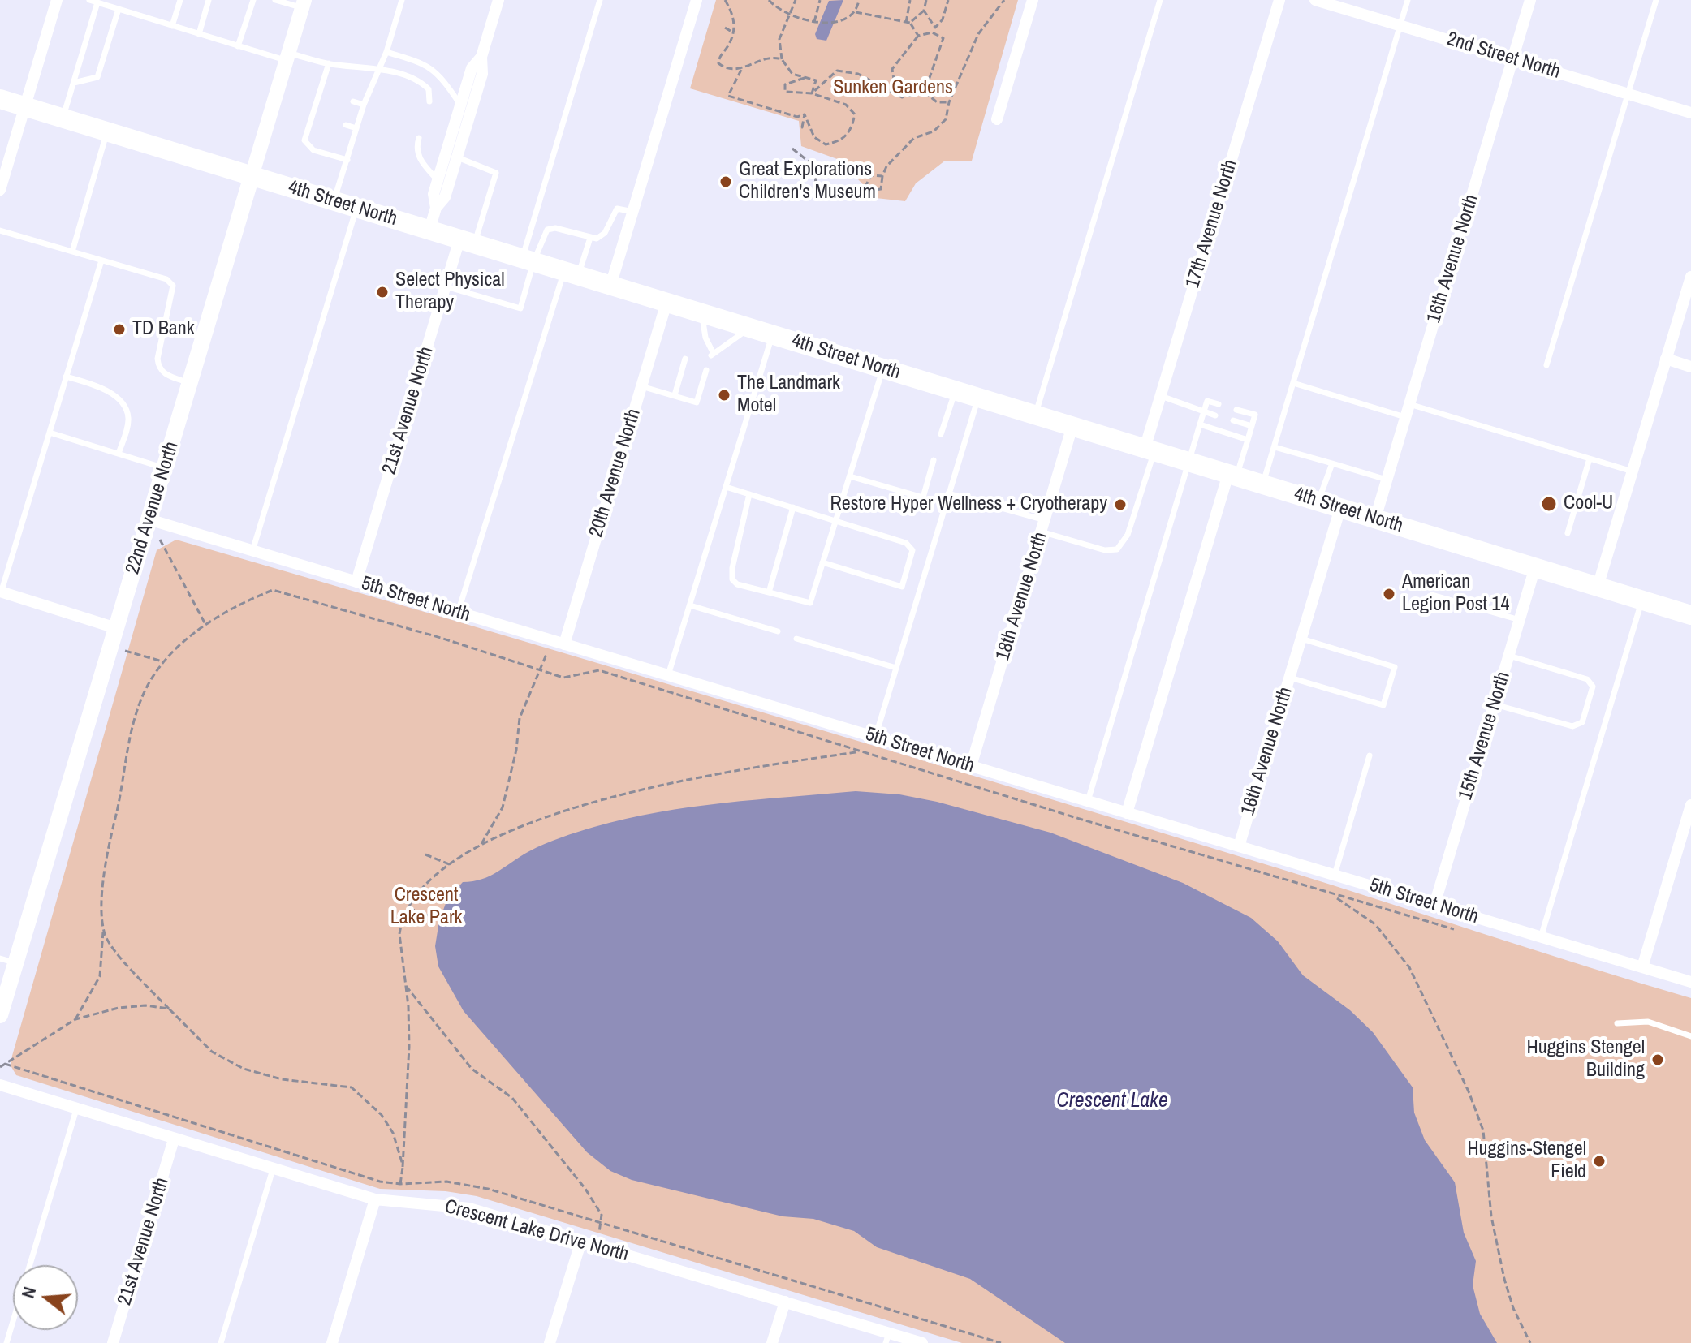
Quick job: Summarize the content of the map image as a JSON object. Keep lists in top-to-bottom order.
{
  "streets": {
    "main road": ["4th Street North", "22nd Avenue North"],
    "street": [
      "2nd Street North",
      "17th Avenue North",
      "16th Avenue North",
      "21st Avenue North",
      "20th Avenue North",
      "18th Avenue North",
      "5th Street North",
      "15th Avenue North",
      "Crescent Lake Drive North"
    ]
  },
  "crossings": [
    ["2nd Street North", "16th Avenue North"],
    ["4th Street North", "17th Avenue North"],
    ["4th Street North", "16th Avenue North"],
    ["4th Street North", "21st Avenue North"],
    ["4th Street North", "20th Avenue North"],
    ["4th Street North", "22nd Avenue North"],
    ["4th Street North", "18th Avenue North"],
    ["4th Street North", "15th Avenue North"],
    ["16th Avenue North", "5th Street North"],
    ["21st Avenue North", "5th Street North"],
    ["21st Avenue North", "Crescent Lake Drive North"],
    ["20th Avenue North", "5th Street North"],
    ["22nd Avenue North", "5th Street North"],
    ["18th Avenue North", "5th Street North"],
    ["5th Street North", "15th Avenue North"]
  ],
  "water": ["Crescent Lake"],
  "parks": ["Sunken Gardens", "Crescent Lake Park"],
  "places": [
    "Great Explorations Children's Museum",
    "Select Physical Therapy",
    "TD Bank",
    "The Landmark Motel",
    "Cool-U",
    "Restore Hyper Wellness + Cryotherapy",
    "American Legion Post 14",
    "Huggins Stengel Building",
    "Huggins-Stengel Field"
  ],
  "north": "left"
}
